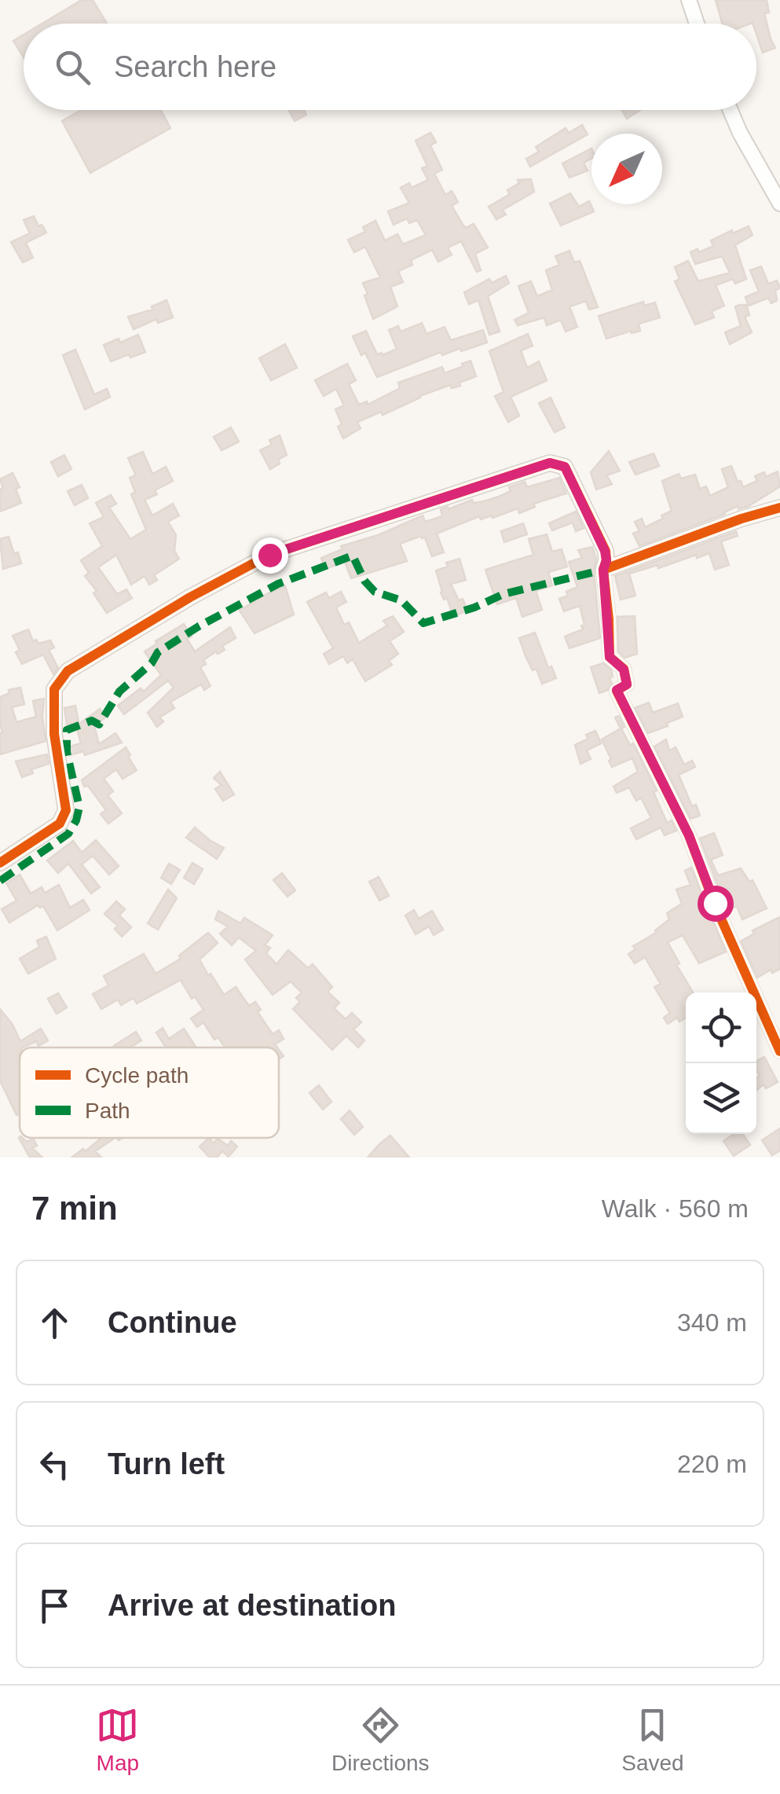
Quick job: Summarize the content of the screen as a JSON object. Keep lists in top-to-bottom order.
{
  "legend": ["Cycle path", "Path"],
  "north": "bottom left",
  "page": {
    "search": "Search here",
    "heading": ["7 min", "Walk · 560 m"],
    "list": [
      ["Continue", "340 m"],
      ["Turn left", "220 m"],
      "Arrive at destination"
    ],
    "nav": ["Map", "Directions", "Saved"]
  }
}
